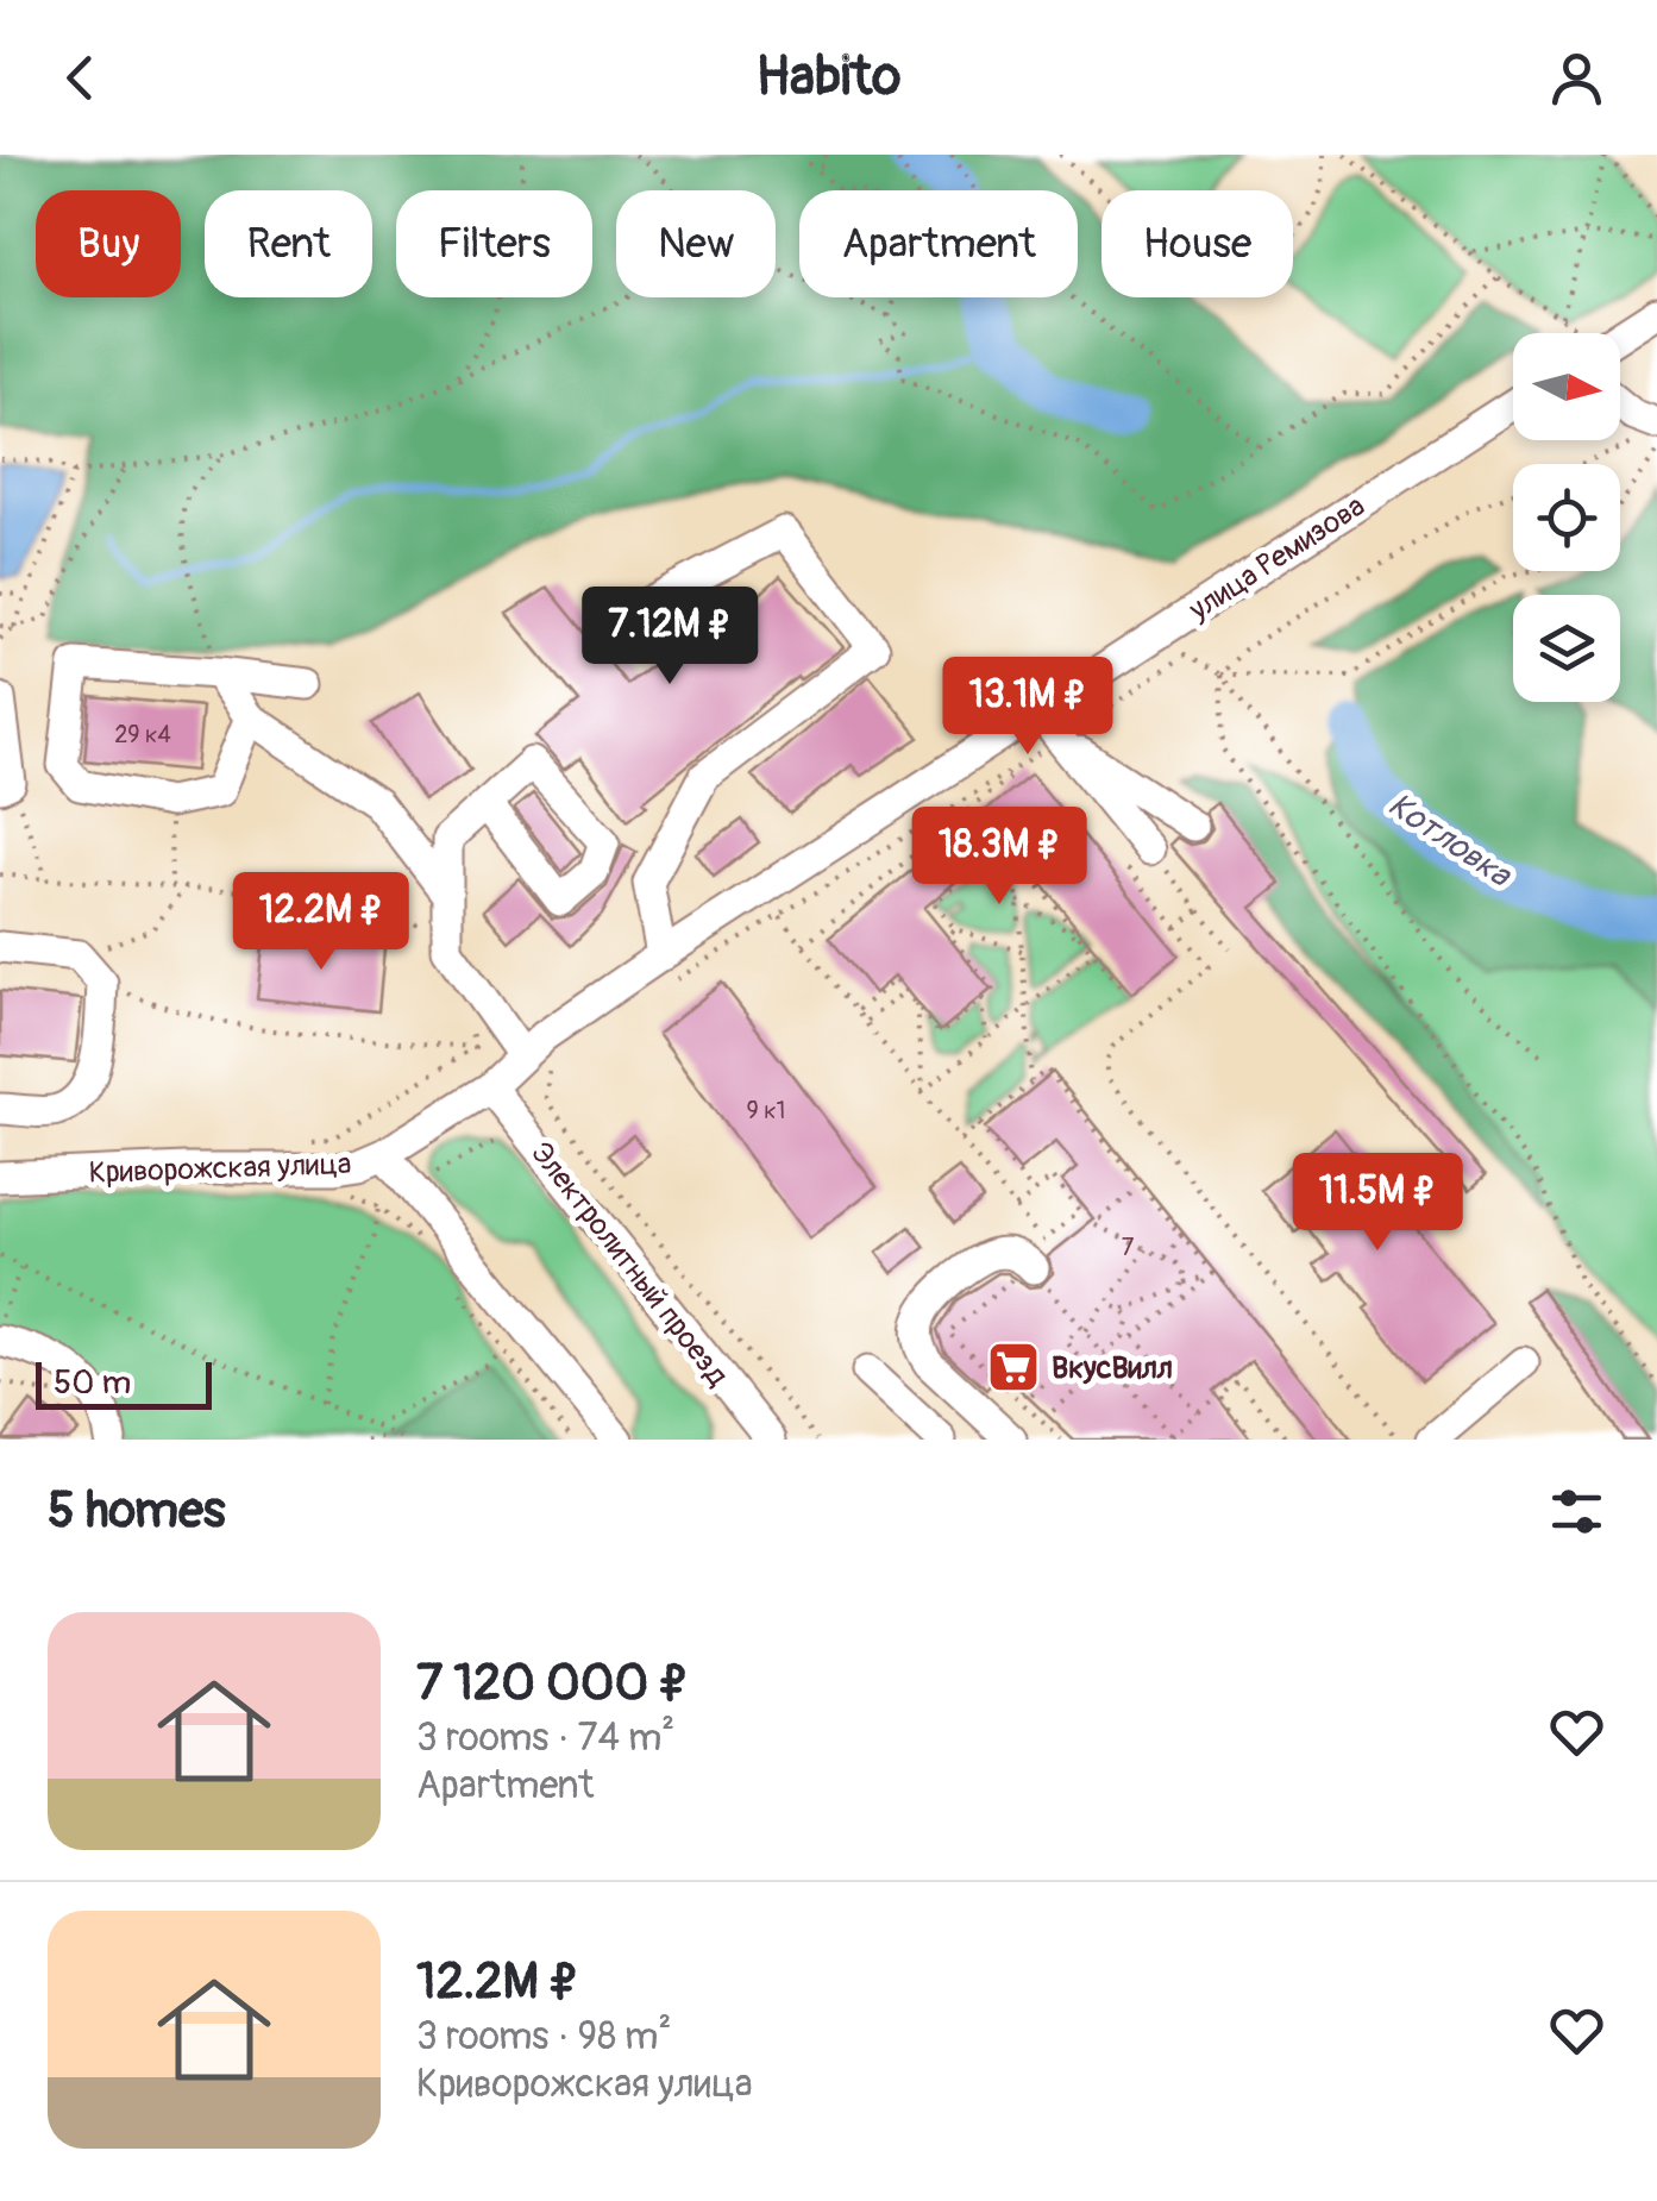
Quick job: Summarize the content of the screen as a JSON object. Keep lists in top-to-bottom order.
{
  "streets": {
    "street": ["улица Ремизова", "Криворожская улица", "Электролитный проезд"]
  },
  "crossings": [
    ["улица Ремизова", "Криворожская улица"],
    ["улица Ремизова", "Электролитный проезд"],
    ["Криворожская улица", "Электролитный проезд"]
  ],
  "water": ["Котловка"],
  "places": {
    "supermarket": ["ВкусВилл"]
  },
  "house_numbers": ["29 к4", "9 к1", "7"],
  "scale_bar": "50 m",
  "north": "right",
  "page": {
    "header": "Habito",
    "chip": [
      "Buy",
      "Rent",
      "Filters",
      "New",
      "Apartment",
      "House"
    ],
    "price": [
      "7.12M ₽",
      "13.1M ₽",
      "18.3M ₽",
      "12.2M ₽",
      "11.5M ₽"
    ],
    "scale": "50 m",
    "heading": "5 homes",
    "list": [
      {
        "name": "7 120 000 ₽",
        "note": "3 rooms · 74 m² · Apartment"
      },
      {
        "name": "12.2M ₽",
        "note": "3 rooms · 98 m² · Криворожская улица"
      }
    ]
  }
}
